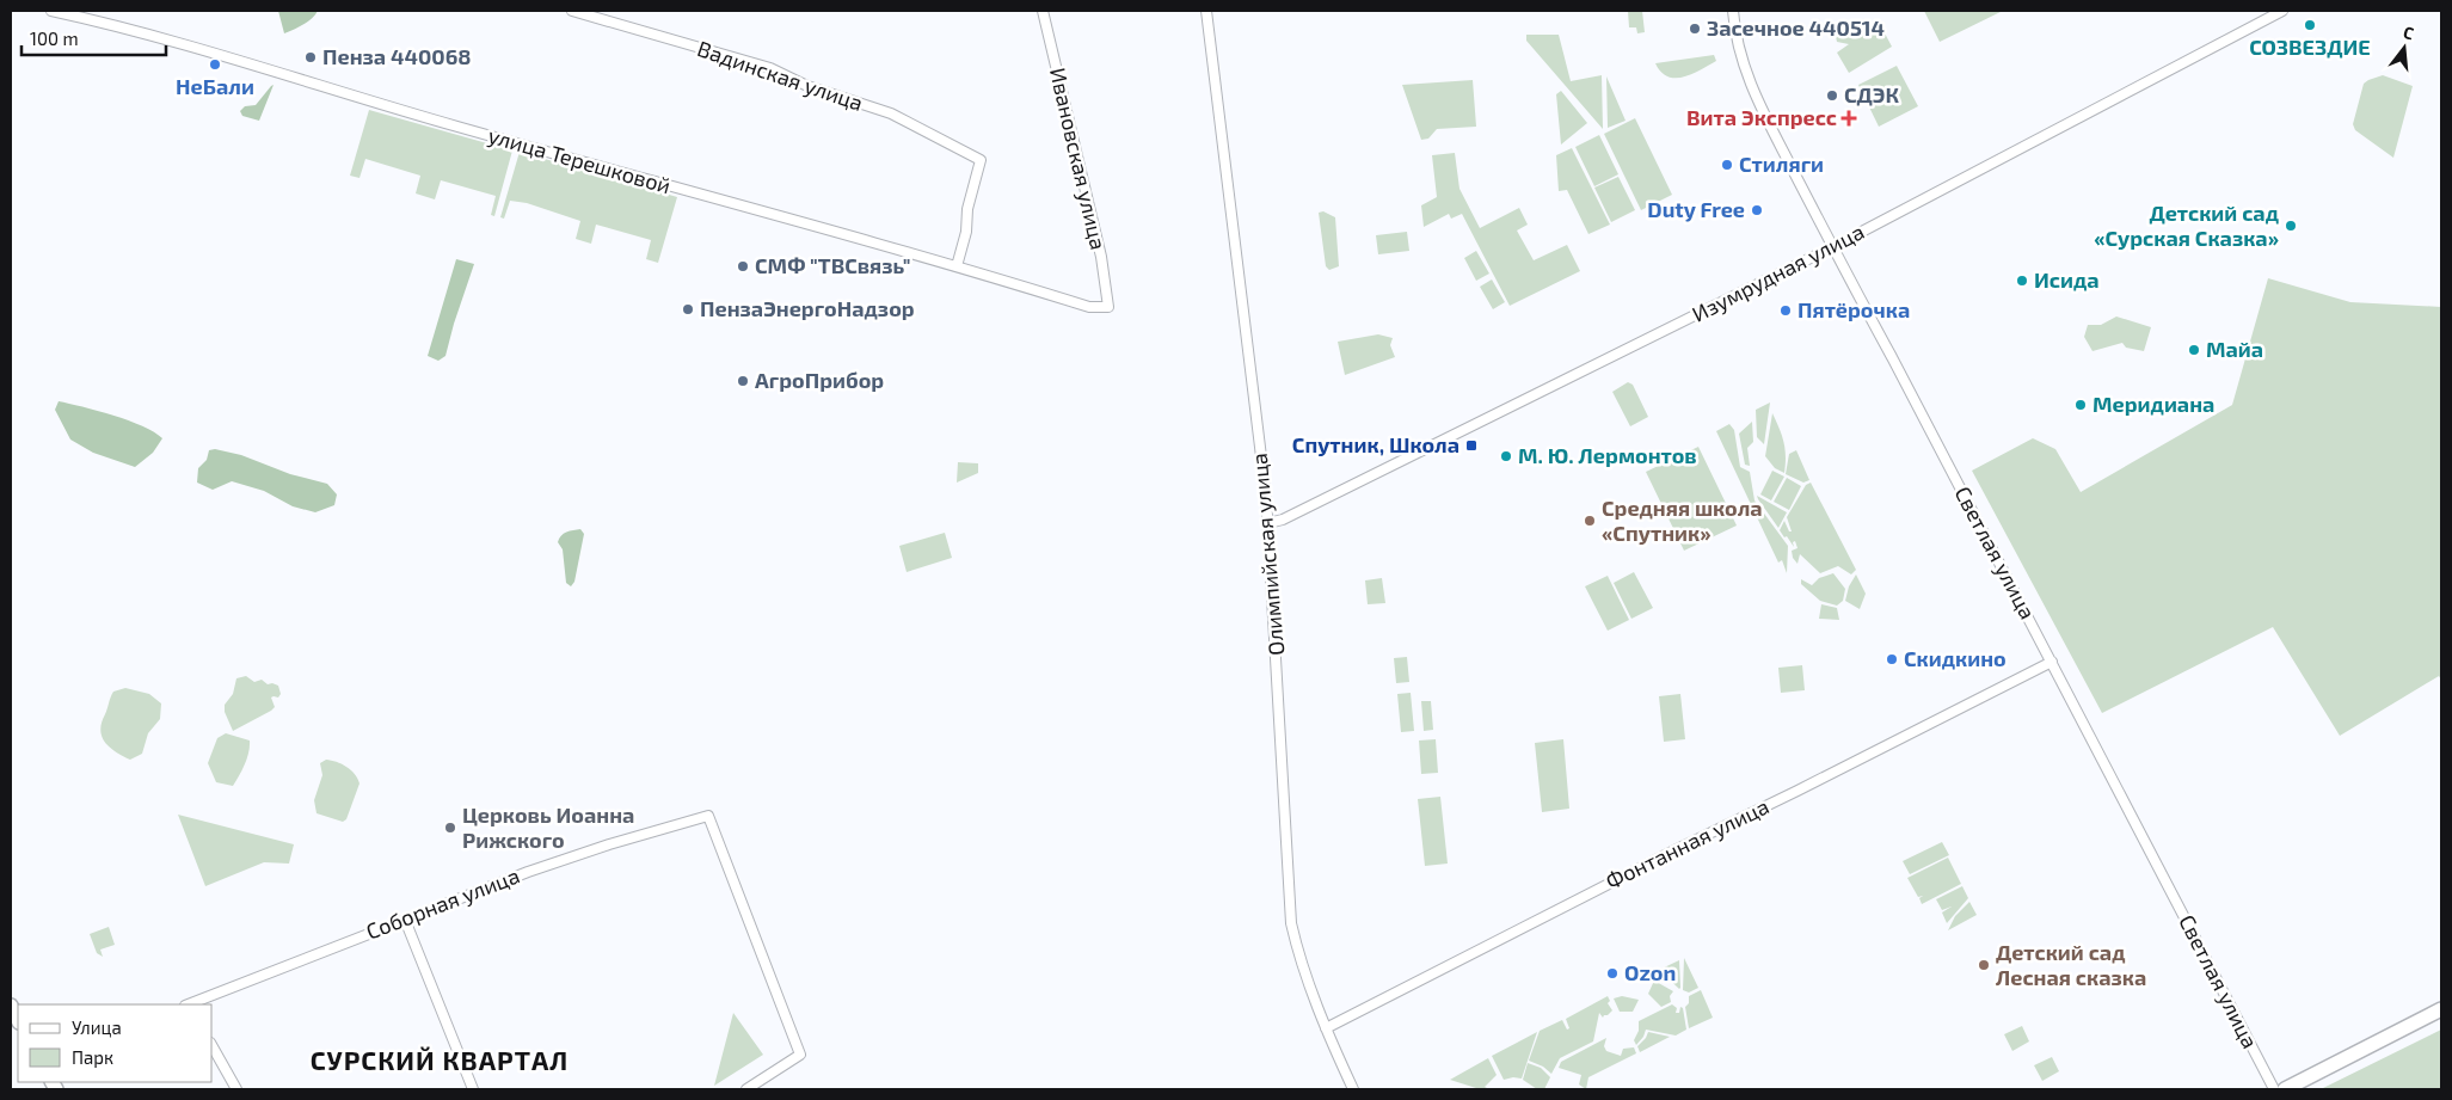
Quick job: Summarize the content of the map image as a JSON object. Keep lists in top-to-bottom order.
{
  "streets": {
    "street": [
      "Вадинская улица",
      "Ивановская улица",
      "улица Терешковой",
      "Изумрудная улица",
      "Светлая улица",
      "Олимпийская улица",
      "Фонтанная улица",
      "Соборная улица"
    ]
  },
  "crossings": [
    ["Вадинская улица", "улица Терешковой"],
    ["Ивановская улица", "улица Терешковой"],
    ["Изумрудная улица", "Светлая улица"],
    ["Изумрудная улица", "Олимпийская улица"],
    ["Светлая улица", "Фонтанная улица"],
    ["Олимпийская улица", "Фонтанная улица"]
  ],
  "districts": ["СУРСКИЙ КВАРТАЛ"],
  "places": {
    "other": [
      "СОЗВЕЗДИЕ",
      "Засечное 440514",
      "Пенза 440068",
      "НеБали",
      "СДЭК",
      "Стиляги",
      "Duty Free",
      "Детский сад «Сурская Сказка»",
      "СМФ \"ТВСвязь\"",
      "Исида",
      "ПензаЭнергоНадзор",
      "Пятёрочка",
      "Майа",
      "АгроПрибор",
      "Меридиана",
      "М. Ю. Лермонтов",
      "Средняя школа «Спутник»",
      "Скидкино",
      "Церковь Иоанна Рижского",
      "Детский сад Лесная сказка",
      "Ozon"
    ],
    "health": ["Вита Экспресс"],
    "transit": ["Спутник, Школа"]
  },
  "legend": ["Улица", "Парк"],
  "scale_bar": "100 m",
  "north": "top"
}
